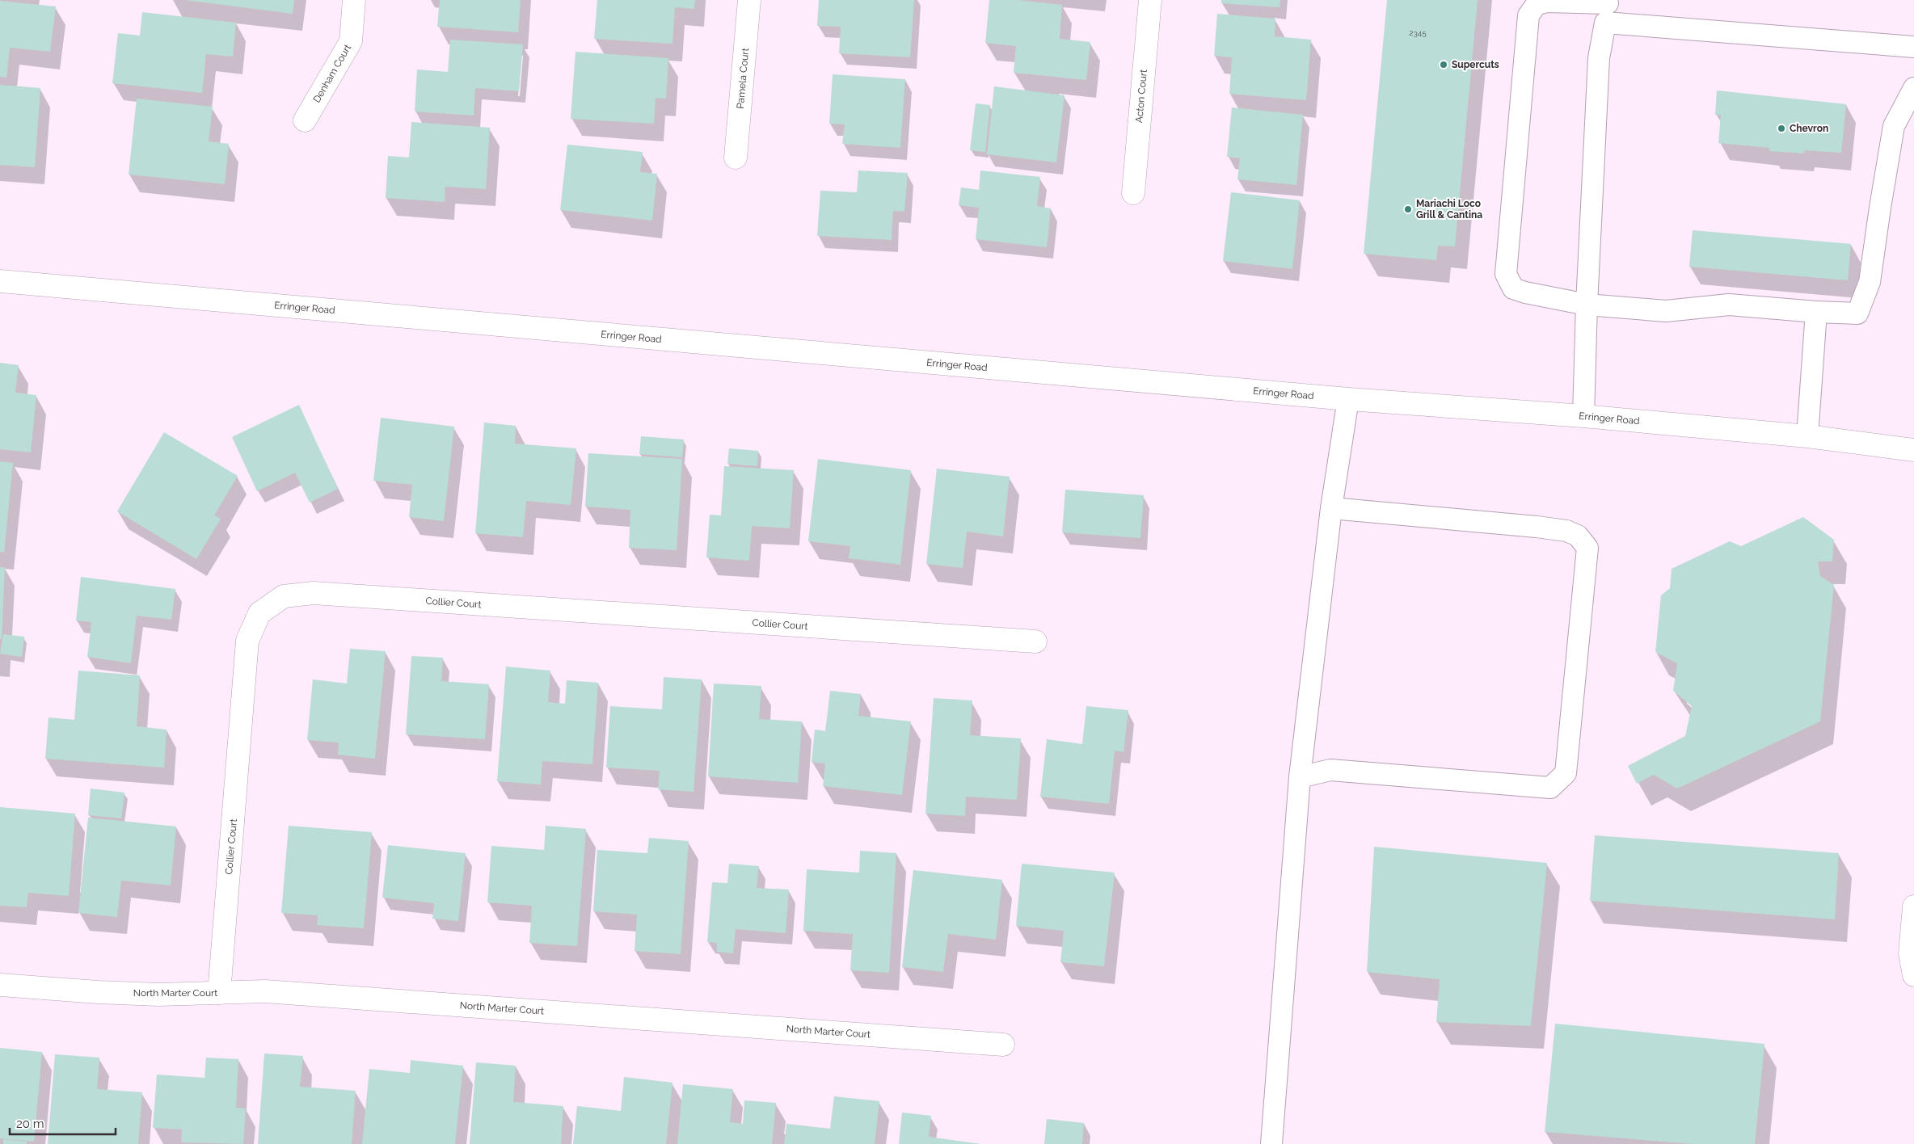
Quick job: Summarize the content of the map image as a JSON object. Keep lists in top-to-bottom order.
{
  "streets": {
    "street": [
      "Denham Court",
      "Pamela Court",
      "Acton Court",
      "Erringer Road",
      "Collier Court",
      "North Marter Court"
    ]
  },
  "crossings": [
    ["Collier Court", "North Marter Court"]
  ],
  "places": ["Supercuts", "Chevron", "Mariachi Loco Grill & Cantina"],
  "house_numbers": ["2345"],
  "scale_bar": "20 m"
}
